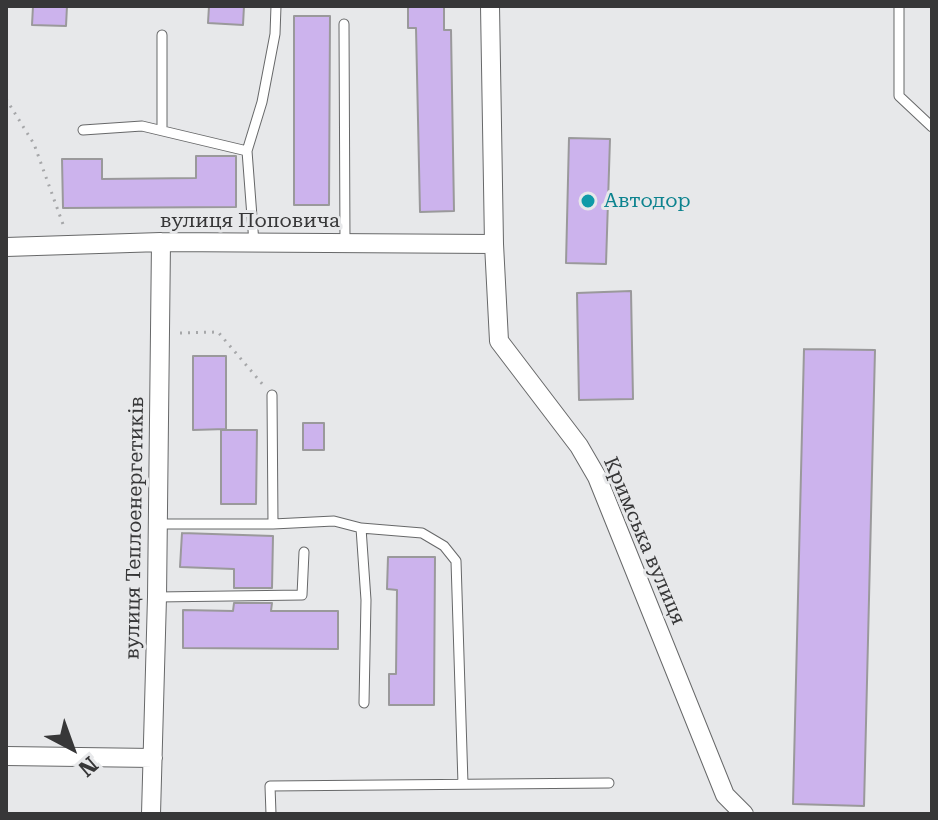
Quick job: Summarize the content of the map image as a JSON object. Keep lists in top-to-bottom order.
{
  "streets": {
    "street": ["вулиця Поповича", "вулиця Теплоенергетиків", "Кримська вулиця"]
  },
  "crossings": [
    ["вулиця Поповича", "вулиця Теплоенергетиків"],
    ["вулиця Поповича", "Кримська вулиця"]
  ],
  "places": ["Автодор"],
  "north": "bottom right"
}
